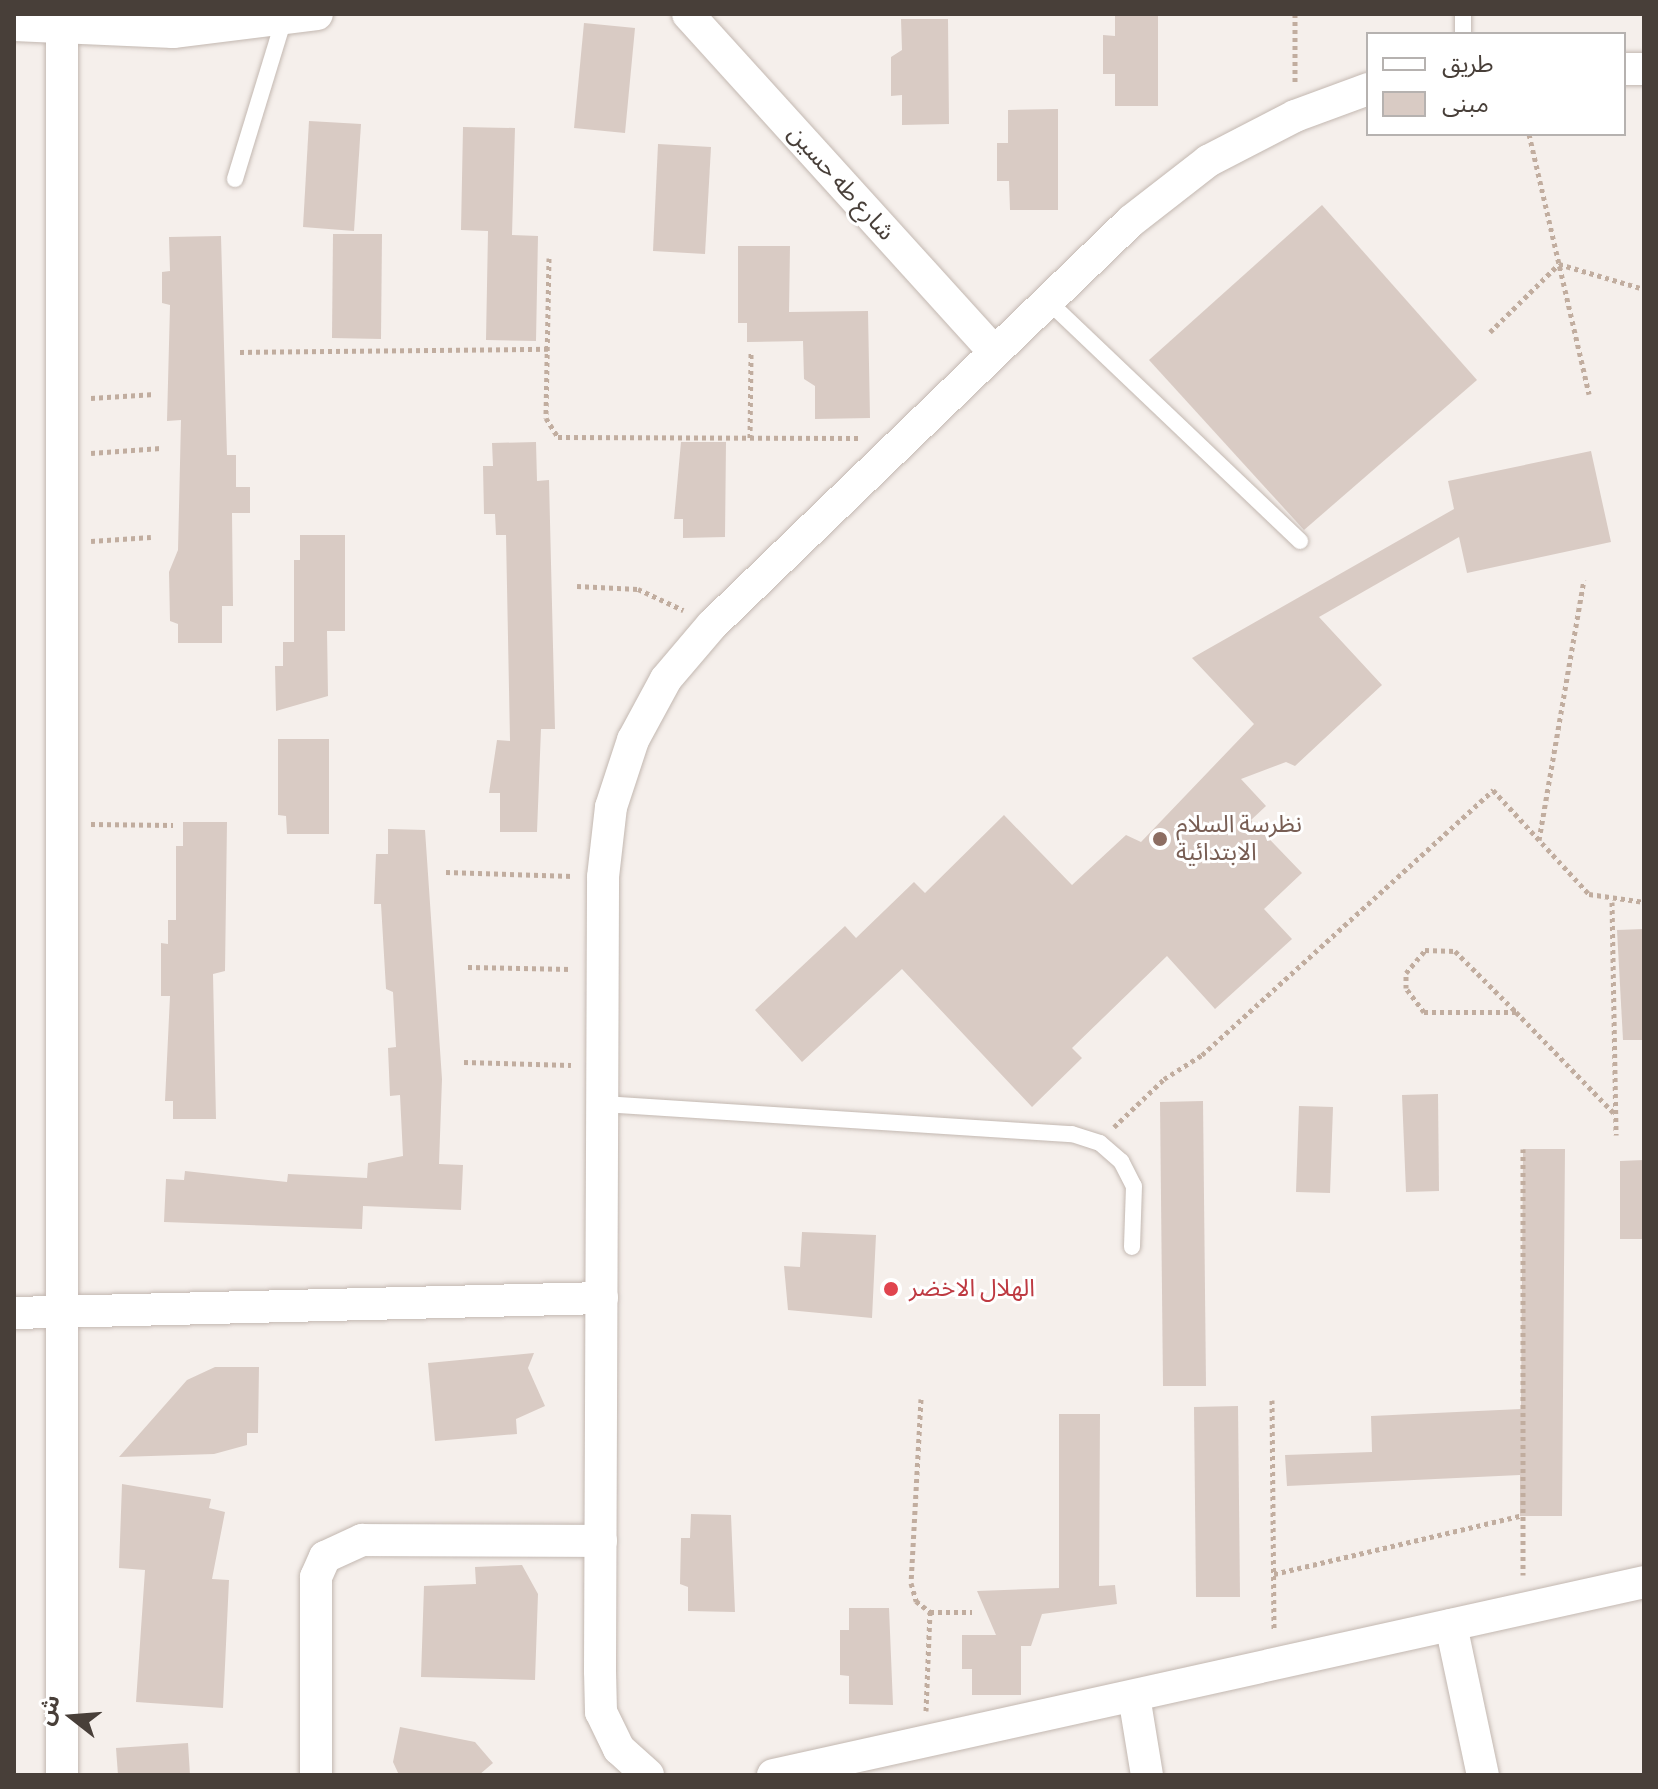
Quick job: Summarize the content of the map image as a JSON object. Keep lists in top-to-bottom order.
{
  "streets": {
    "street": ["شارع طه حسين"]
  },
  "places": ["نظرسة السلام الابتدائية", "الهلال الاخضر"],
  "legend": ["طريق", "مبنى"],
  "north": "left"
}
